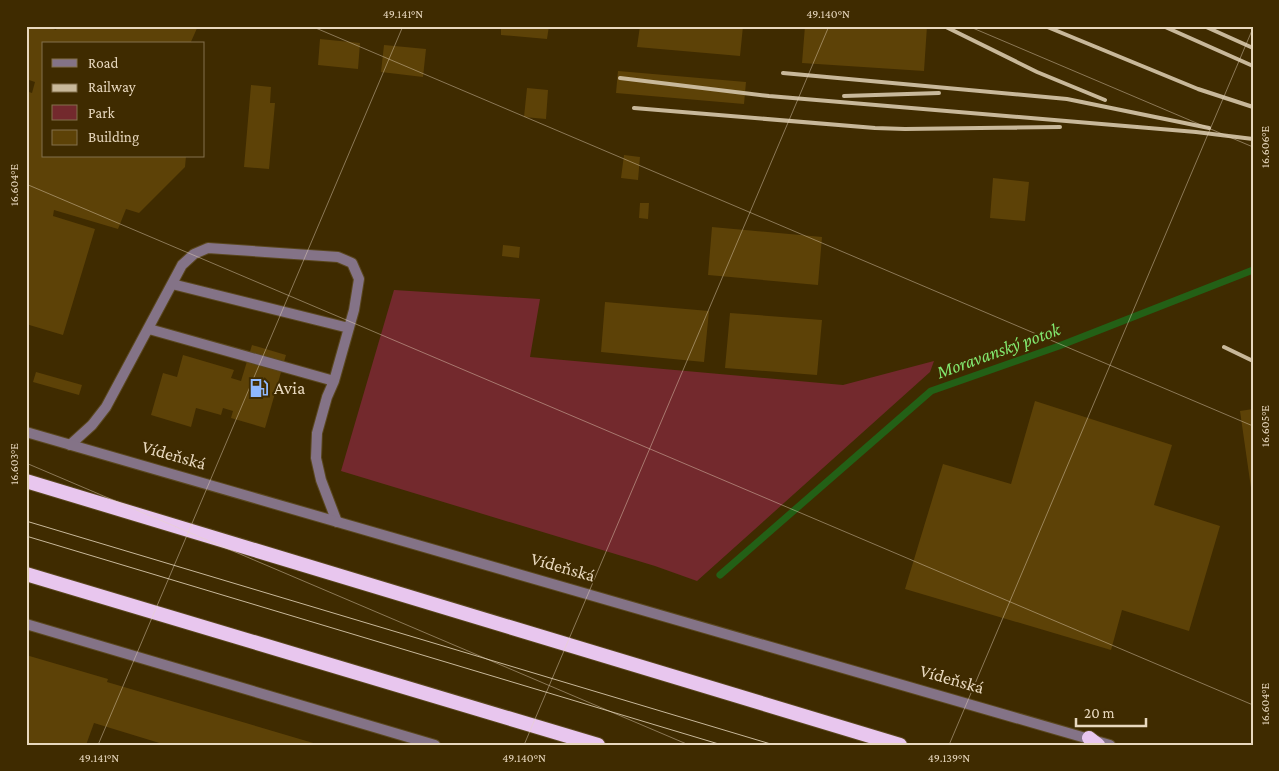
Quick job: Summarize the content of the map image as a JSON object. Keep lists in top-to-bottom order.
{
  "streets": {
    "street": ["Vídeňská"]
  },
  "water": ["Moravanský potok"],
  "places": {
    "fuel station": ["Avia"]
  },
  "legend": [
    "Road",
    "Railway",
    "Park",
    "Building"
  ],
  "scale_bar": "20 m",
  "coordinates": [
    "49.141°N",
    "49.140°N",
    "16.606°E",
    "16.604°E",
    "16.605°E",
    "16.603°E",
    "49.139°N"
  ]
}
